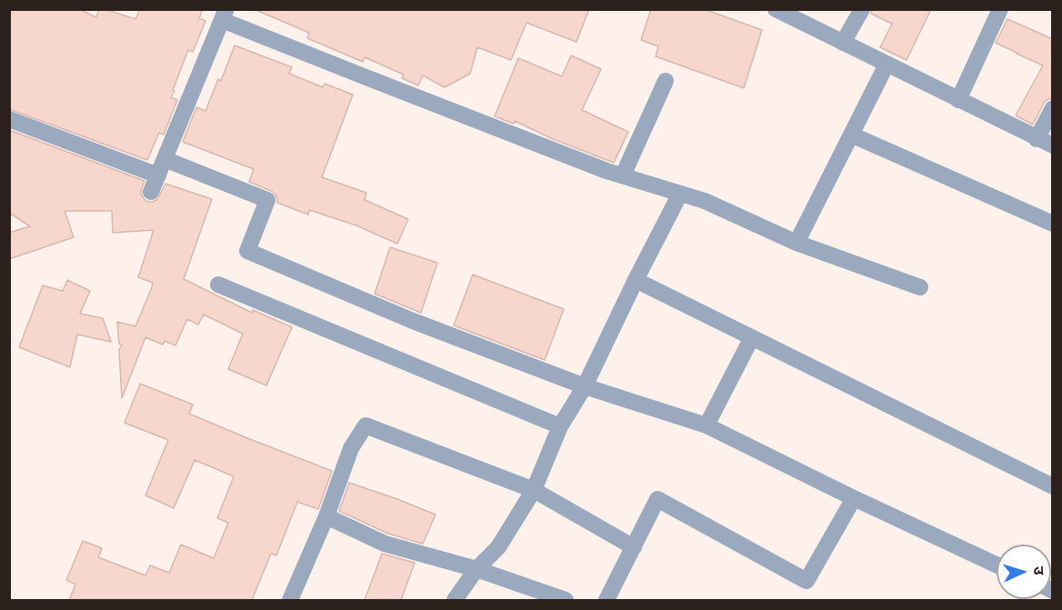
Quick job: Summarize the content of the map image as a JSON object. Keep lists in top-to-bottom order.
{
  "north": "right"
}
